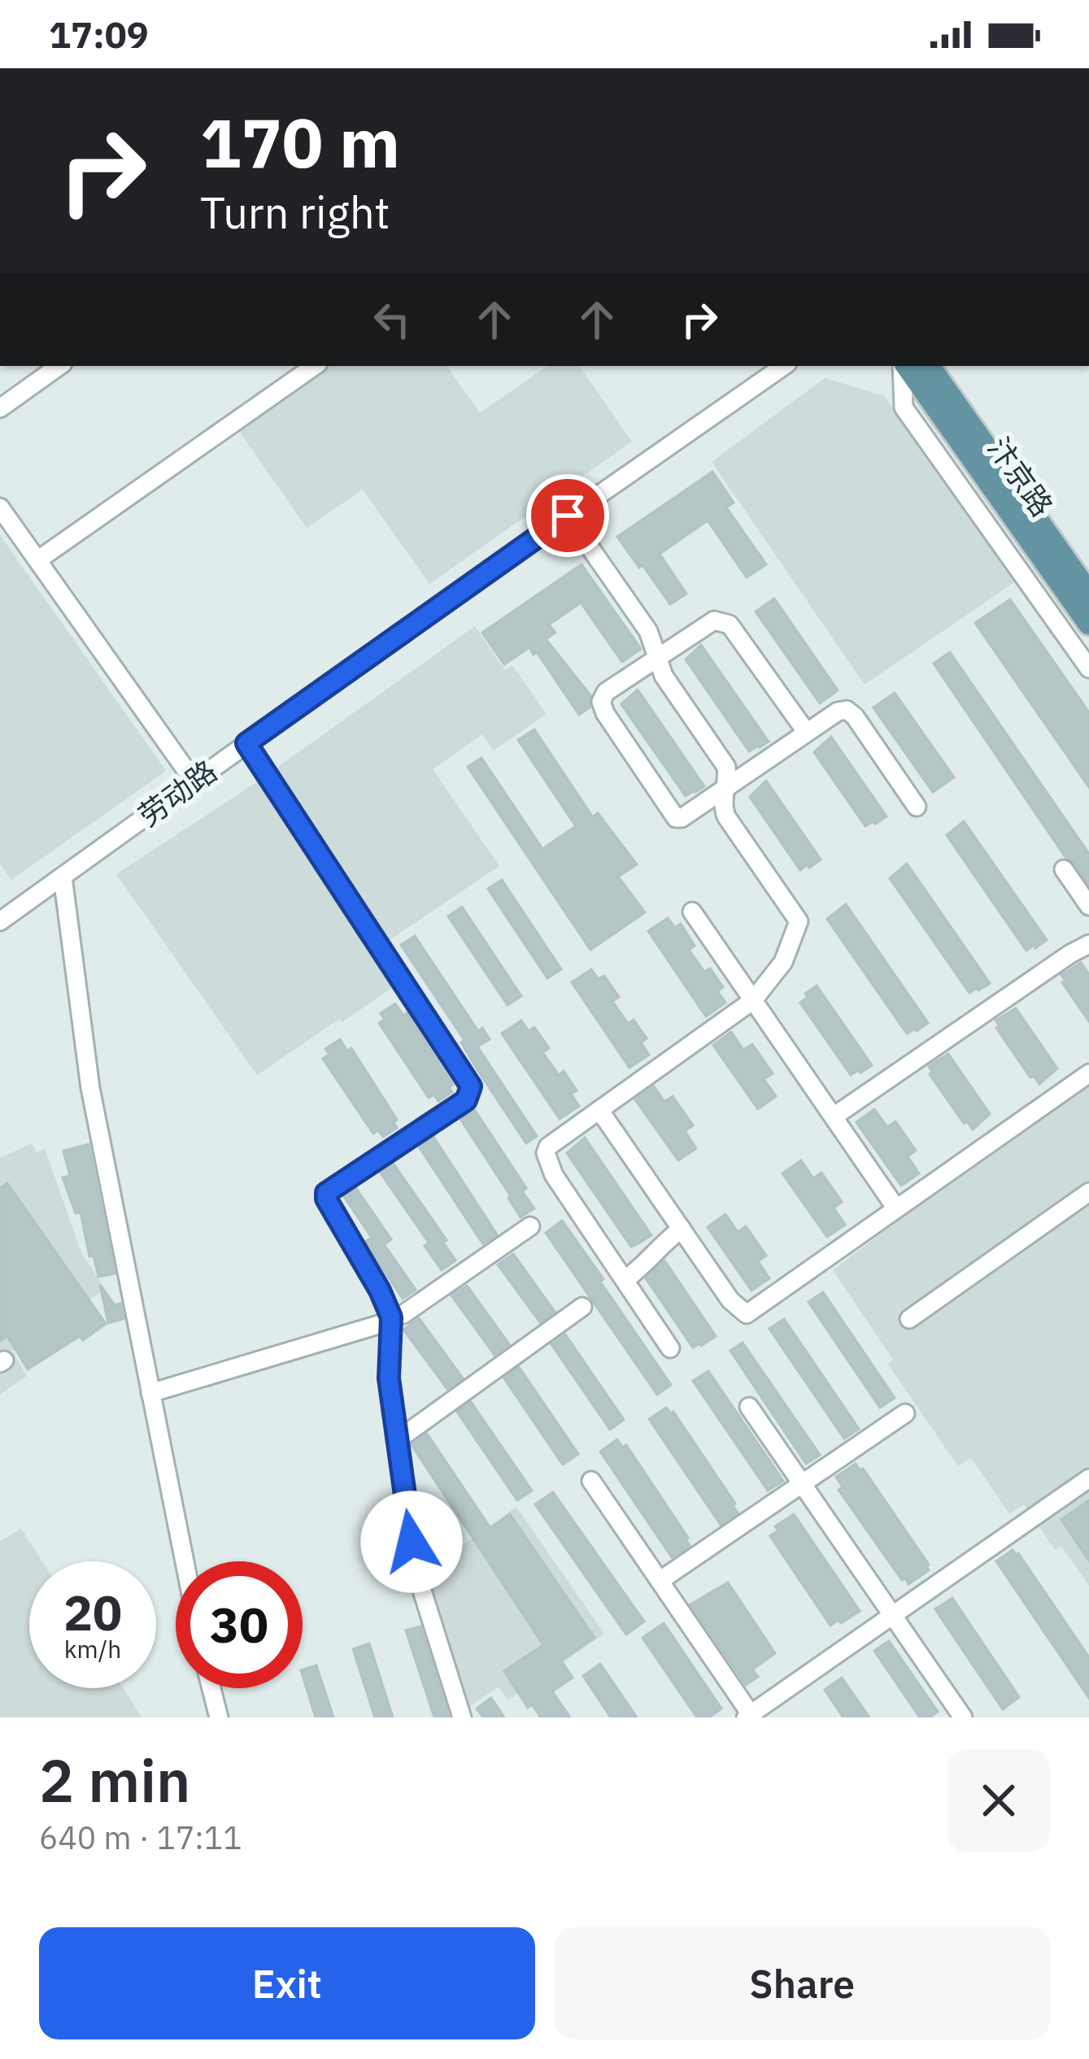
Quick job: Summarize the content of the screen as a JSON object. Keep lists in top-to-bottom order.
{
  "streets": {
    "main road": ["汴京路"],
    "street": ["劳动路"]
  },
  "page": {
    "status": "17:09",
    "turn": ["170 m", "Turn right"],
    "speed": "20 km/h",
    "limit": "30",
    "heading": ["2 min", "640 m · 17:11"],
    "buttons": ["Exit", "Share"]
  }
}
